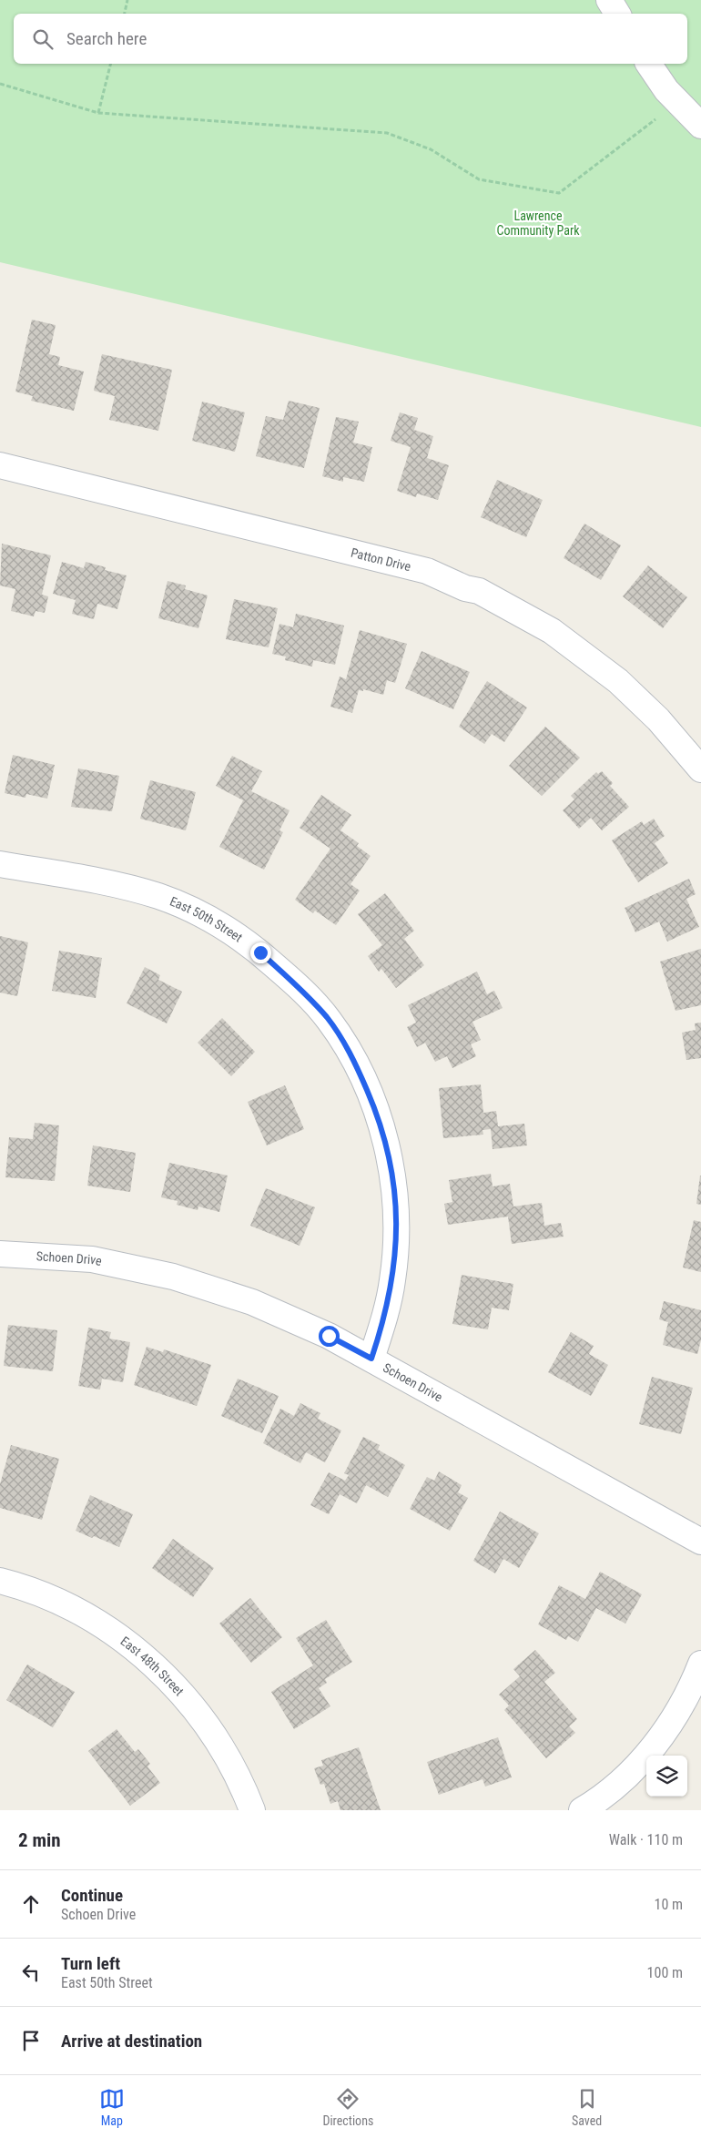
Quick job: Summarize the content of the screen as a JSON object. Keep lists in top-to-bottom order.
{
  "streets": {
    "street": [
      "Patton Drive",
      "East 50th Street",
      "Schoen Drive",
      "East 48th Street"
    ]
  },
  "crossings": [
    ["East 50th Street", "Schoen Drive"]
  ],
  "parks": ["Lawrence Community Park"],
  "page": {
    "search": "Search here",
    "heading": ["2 min", "Walk · 110 m"],
    "list": [
      ["Continue", "Schoen Drive", "10 m"],
      ["Turn left", "East 50th Street", "100 m"],
      "Arrive at destination"
    ],
    "nav": ["Map", "Directions", "Saved"]
  }
}
